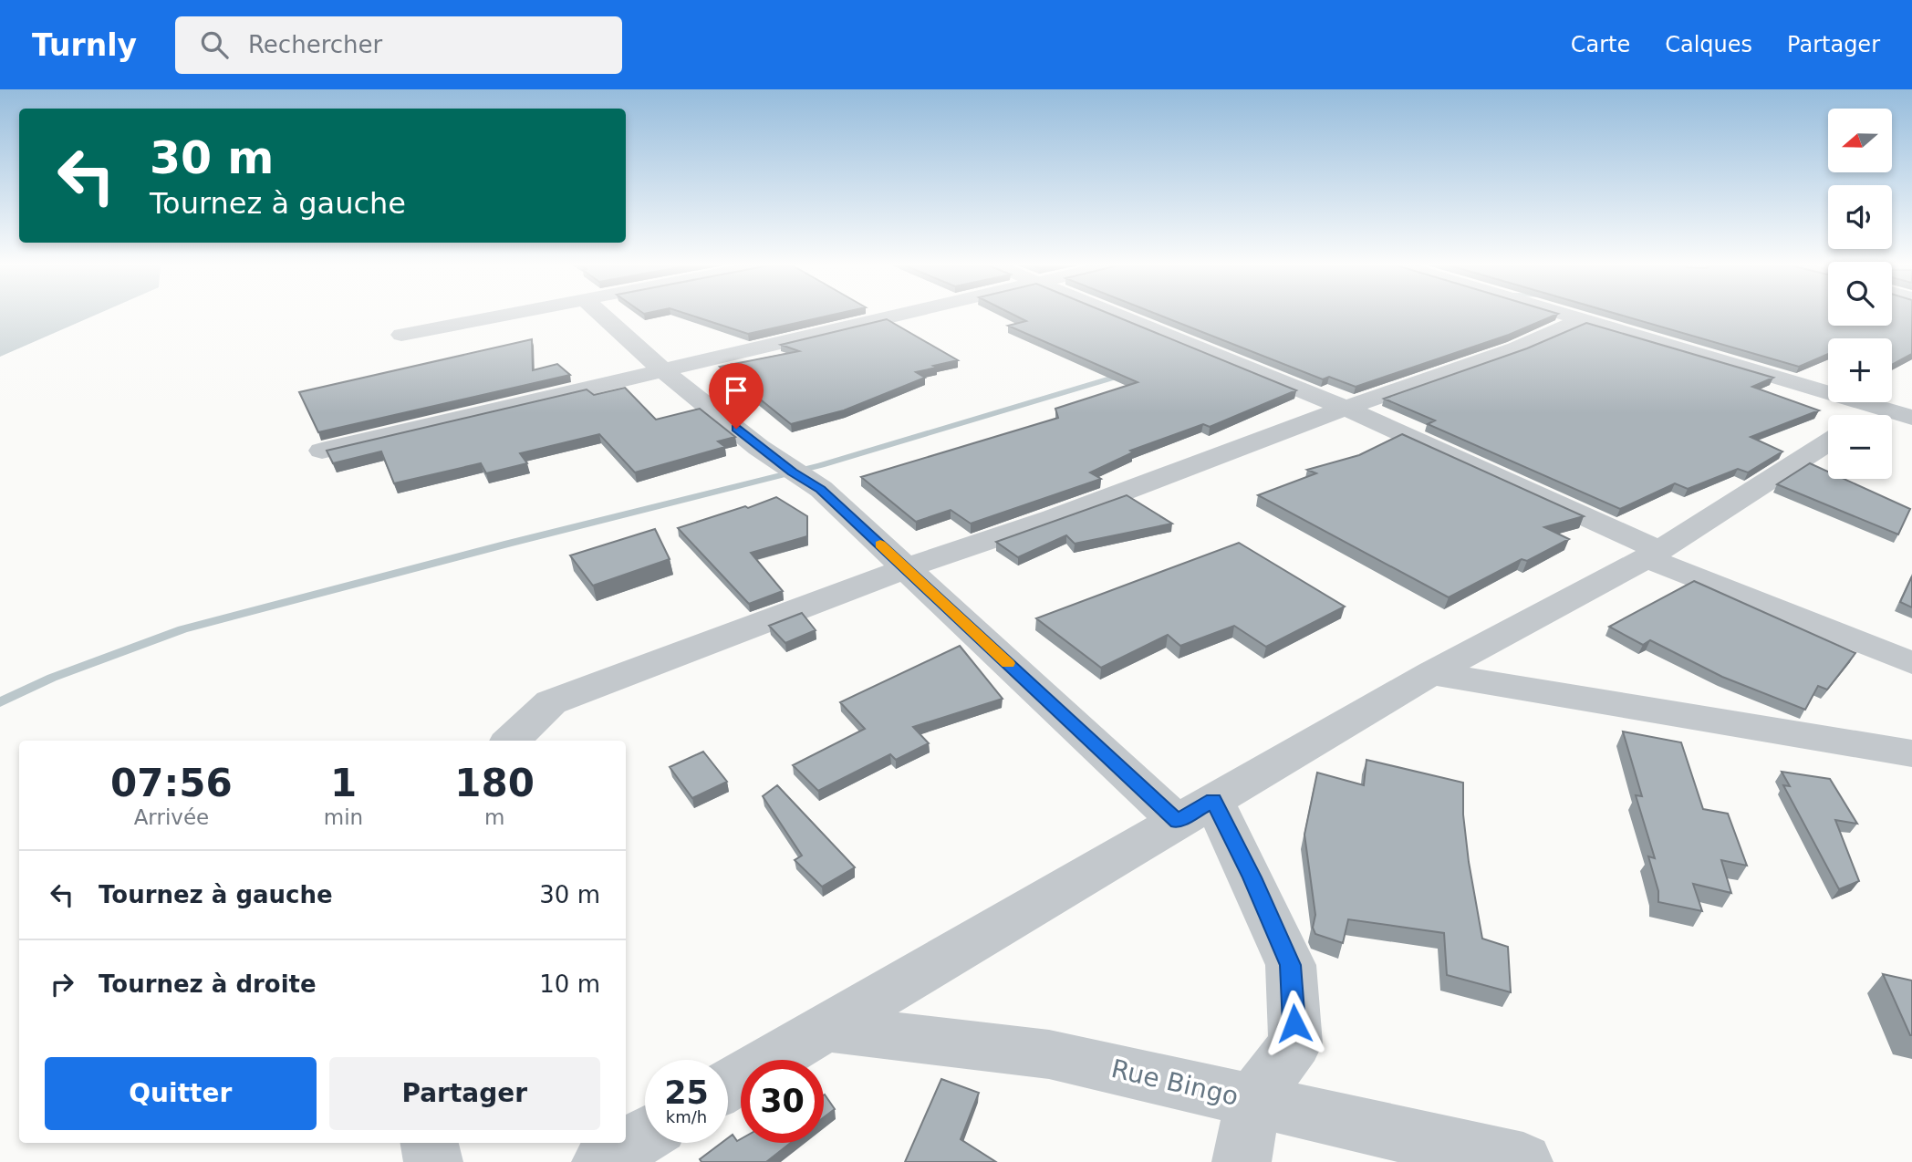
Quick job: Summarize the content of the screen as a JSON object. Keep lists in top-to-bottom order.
{
  "streets": {
    "street": ["Rue Bingo"]
  },
  "north": "left",
  "page": {
    "header": "Turnly",
    "search": "Rechercher",
    "nav": ["Carte", "Calques", "Partager"],
    "map_buttons": ["+", "−"],
    "turn": ["30 m", "Tournez à gauche"],
    "eta": [
      "07:56",
      "Arrivée",
      "1",
      "min",
      "180",
      "m"
    ],
    "list": [
      {
        "name": "Tournez à gauche",
        "value": "30 m"
      },
      {
        "name": "Tournez à droite",
        "value": "10 m"
      }
    ],
    "buttons": ["Quitter", "Partager"],
    "speed": "25 km/h",
    "limit": "30"
  }
}
